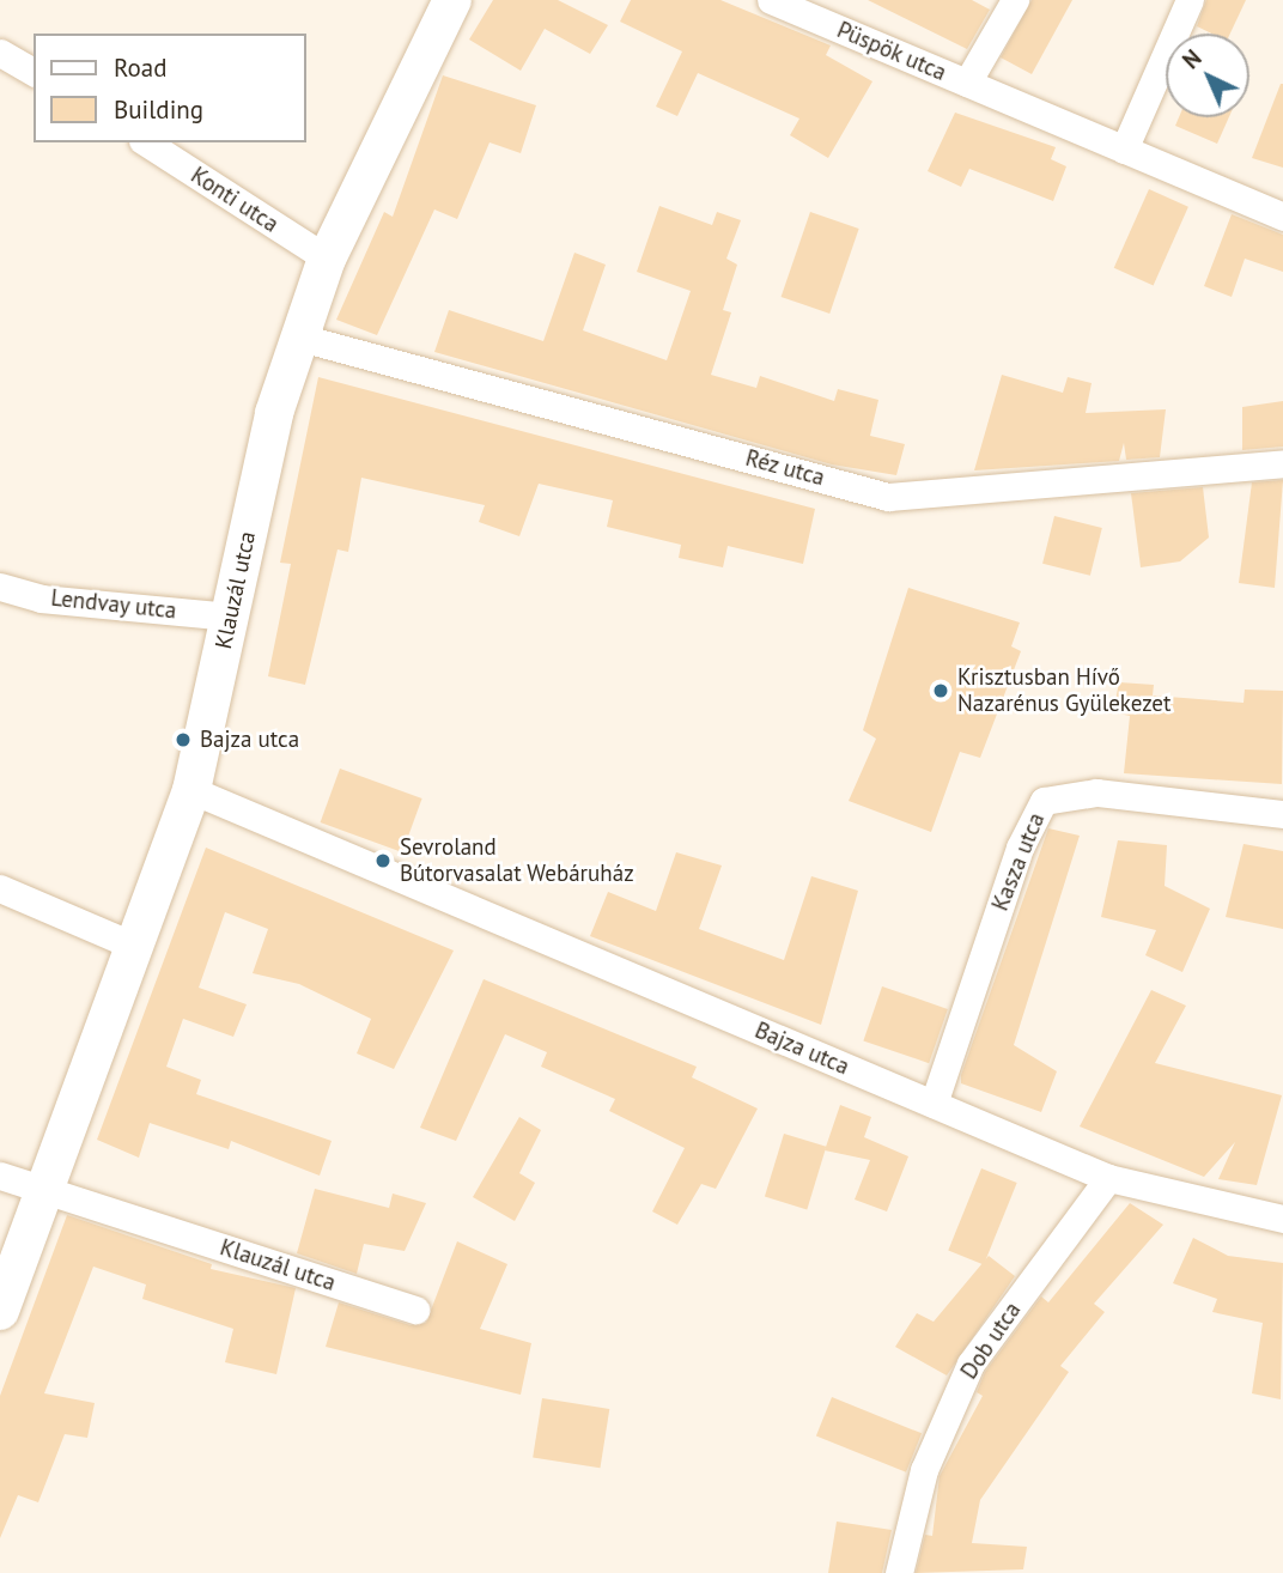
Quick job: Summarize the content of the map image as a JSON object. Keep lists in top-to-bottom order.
{
  "streets": {
    "street": [
      "Püspök utca",
      "Konti utca",
      "Réz utca",
      "Klauzál utca",
      "Lendvay utca",
      "Kasza utca",
      "Bajza utca",
      "Dob utca"
    ]
  },
  "crossings": [
    ["Konti utca", "Klauzál utca"],
    ["Réz utca", "Klauzál utca"],
    ["Klauzál utca", "Lendvay utca"],
    ["Klauzál utca", "Bajza utca"],
    ["Kasza utca", "Bajza utca"],
    ["Bajza utca", "Dob utca"]
  ],
  "places": ["Krisztusban Hívő Nazarénus Gyülekezet", "Bajza utca", "Sevroland Bútorvasalat Webáruház"],
  "legend": ["Road", "Building"],
  "north": "top left"
}
